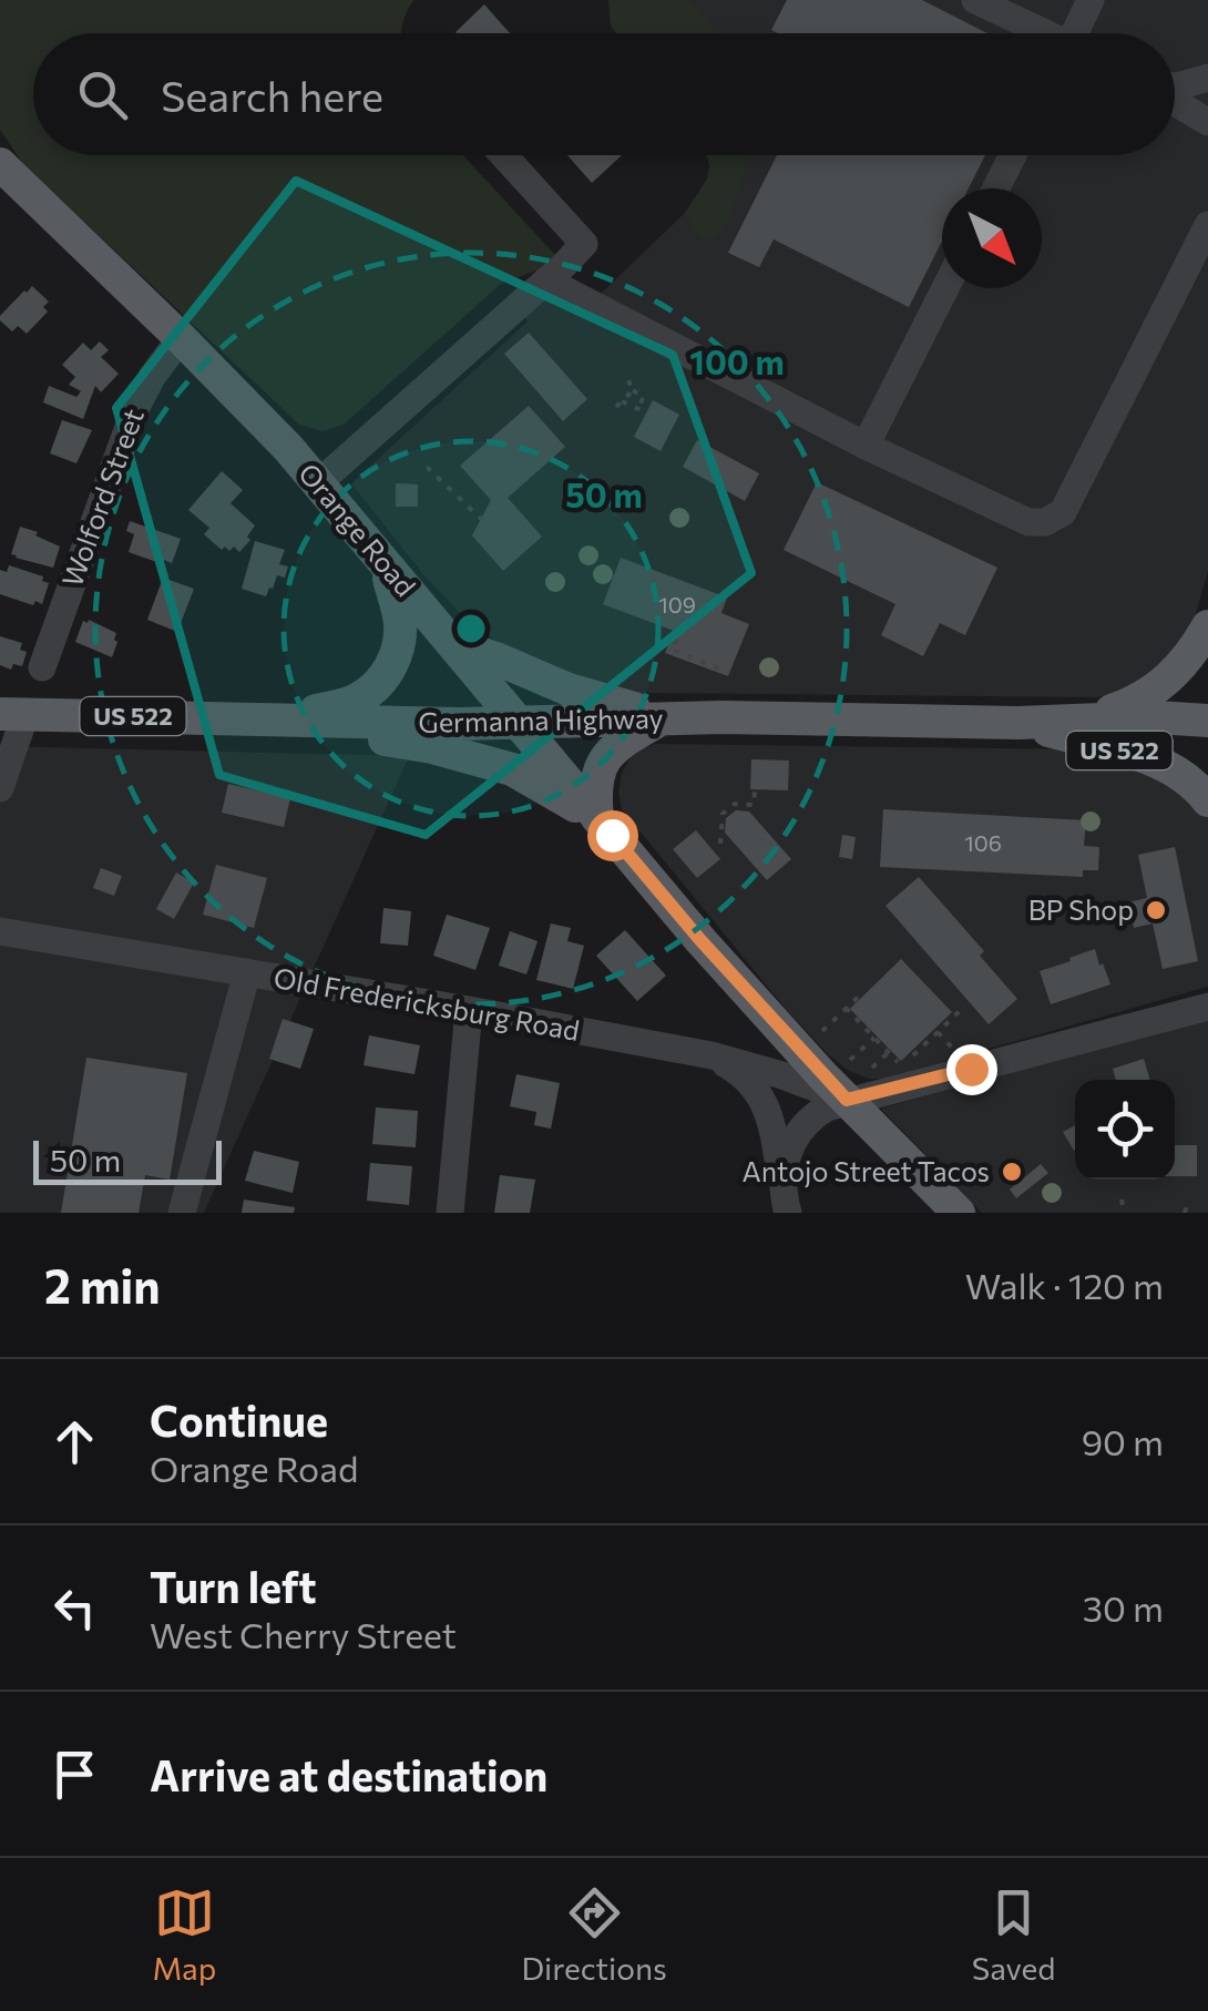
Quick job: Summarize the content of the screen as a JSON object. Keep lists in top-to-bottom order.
{
  "streets": {
    "main road": ["Orange Road", "US 522", "Germanna Highway"],
    "street": ["Wolford Street", "Old Fredericksburg Road"]
  },
  "crossings": [
    ["Wolford Street", "Orange Road"],
    ["Orange Road", "Germanna Highway"],
    ["Orange Road", "Old Fredericksburg Road"],
    ["US 522", "Germanna Highway"]
  ],
  "places": ["BP Shop", "Antojo Street Tacos"],
  "house_numbers": ["109", "106"],
  "scale_bar": "50 m",
  "north": "bottom right",
  "page": {
    "search": "Search here",
    "scale": "50 m",
    "heading": ["2 min", "Walk · 120 m"],
    "list": [
      ["Continue", "Orange Road", "90 m"],
      ["Turn left", "West Cherry Street", "30 m"],
      "Arrive at destination"
    ],
    "nav": ["Map", "Directions", "Saved"]
  },
  "rings": ["100 m", "50 m"]
}
